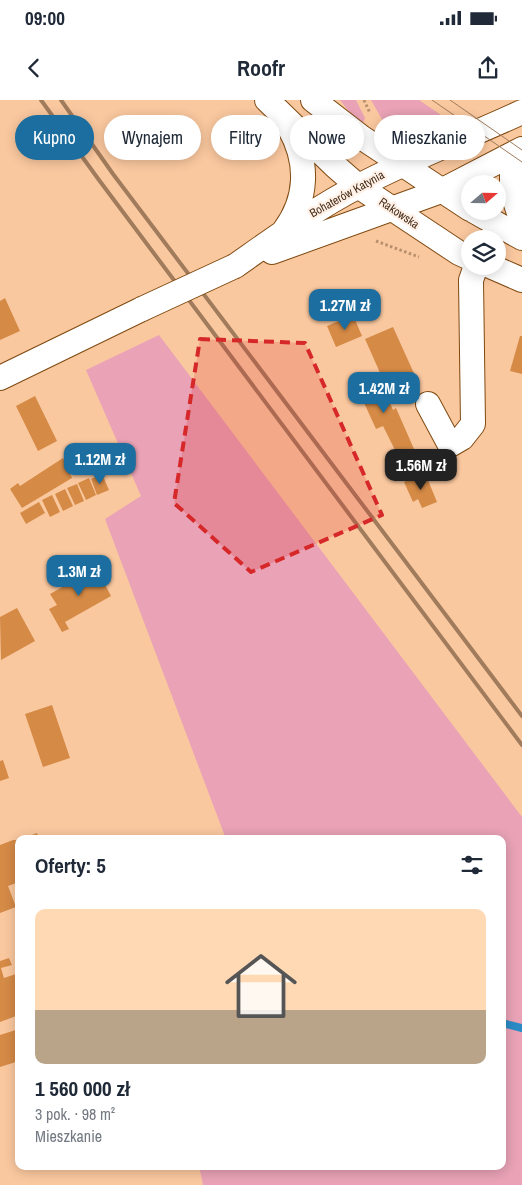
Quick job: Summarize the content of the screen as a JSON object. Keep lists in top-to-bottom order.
{
  "streets": {
    "street": ["Bohaterów Katynia", "Rakowska"]
  },
  "crossings": [
    ["Bohaterów Katynia", "Rakowska"]
  ],
  "north": "right",
  "page": {
    "status": "09:00",
    "header": "Roofr",
    "chip": [
      "Kupno",
      "Wynajem",
      "Filtry",
      "Nowe",
      "Mieszkanie"
    ],
    "price": [
      "1.27M zł",
      "1.42M zł",
      "1.12M zł",
      "1.56M zł",
      "1.3M zł"
    ],
    "heading": "Oferty: 5",
    "list": [
      {
        "name": "1 560 000 zł",
        "note": "3 pok. · 98 m² · Mieszkanie"
      }
    ]
  }
}
